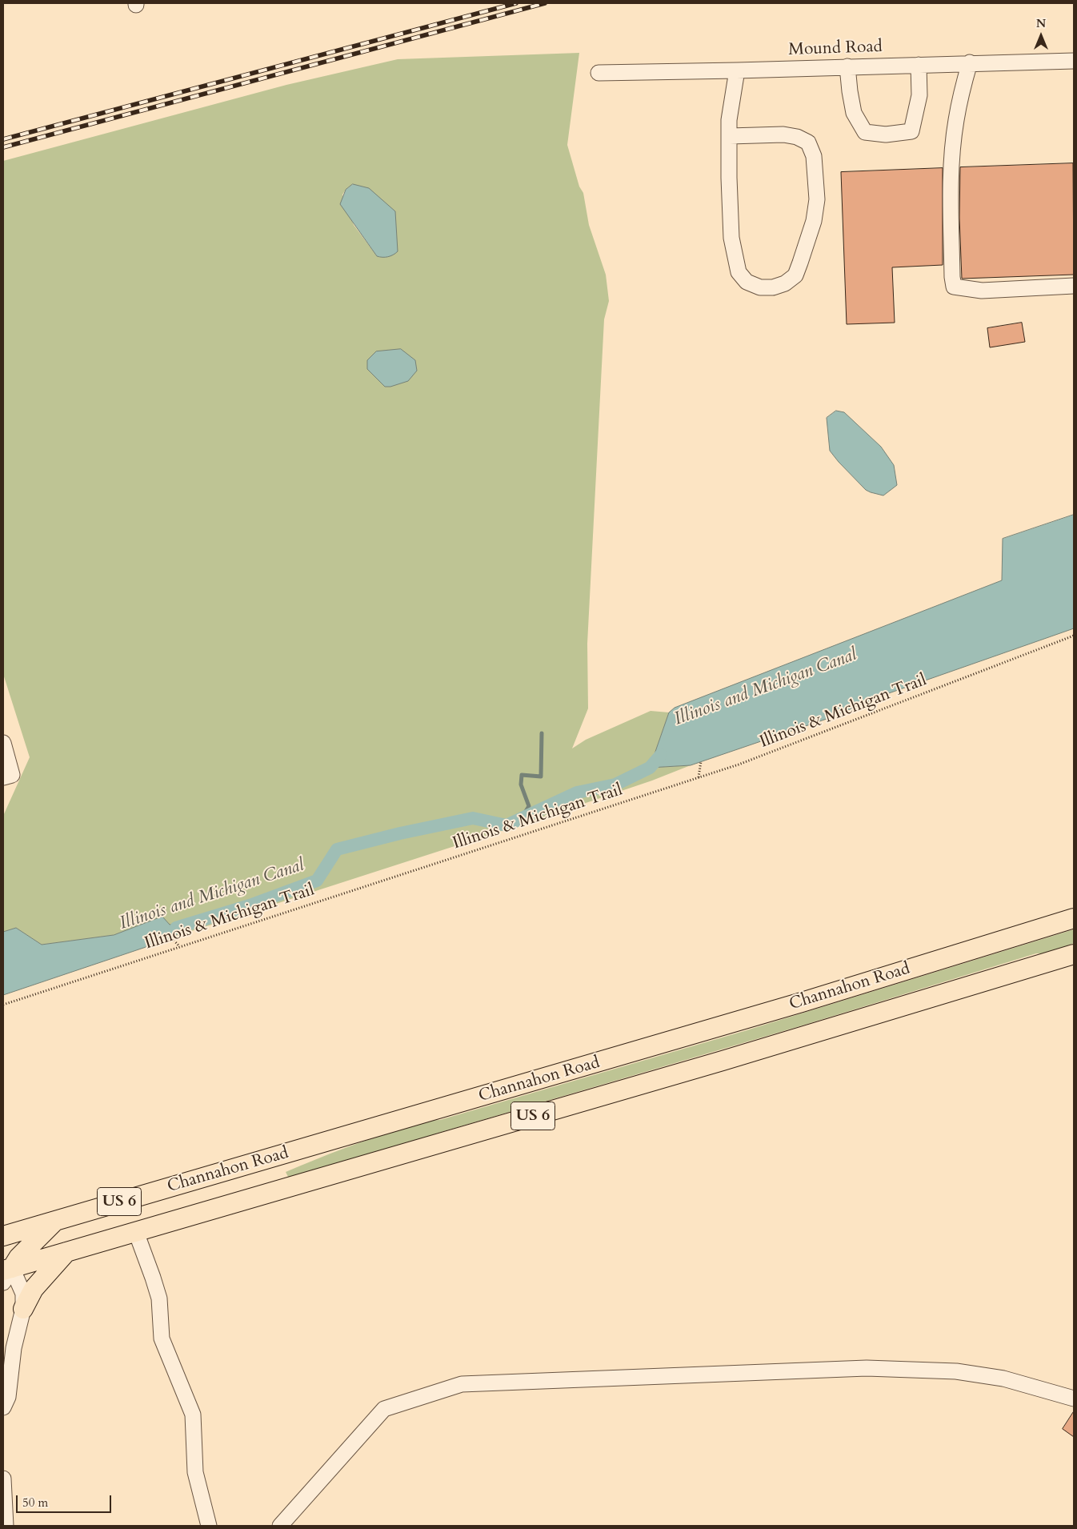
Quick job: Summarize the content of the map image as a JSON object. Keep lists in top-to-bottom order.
{
  "streets": {
    "main road": ["Channahon Road", "US 6"],
    "street": ["Mound Road"],
    "path": ["Illinois & Michigan Trail"]
  },
  "water": ["Illinois and Michigan Canal"],
  "scale_bar": "50 m",
  "north": "top"
}
